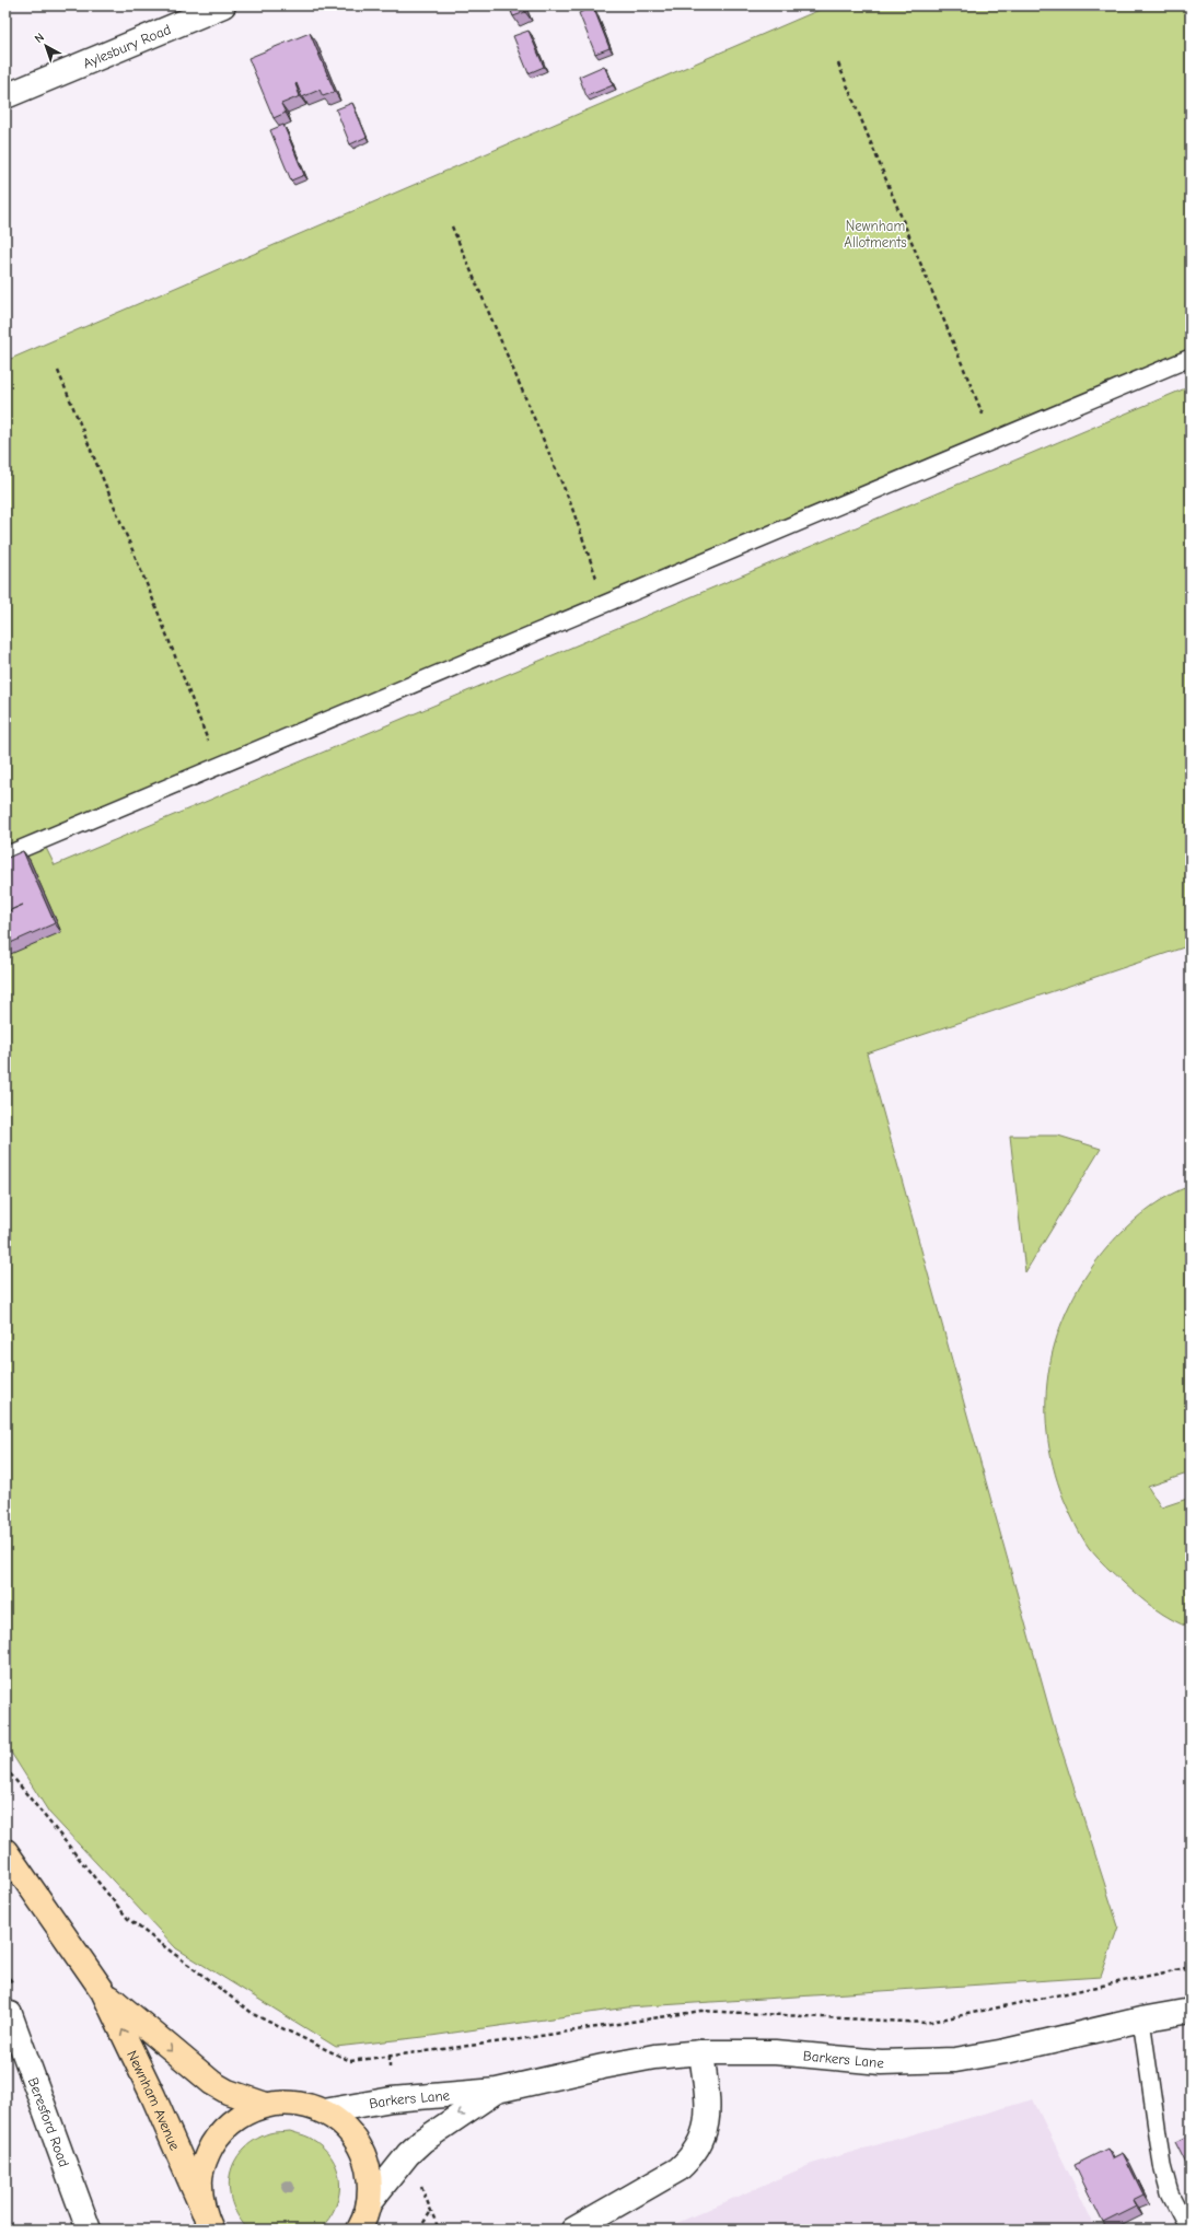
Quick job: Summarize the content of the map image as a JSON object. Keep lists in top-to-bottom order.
{
  "streets": {
    "main road": ["Newnham Avenue"],
    "street": ["Aylesbury Road", "Barkers Lane", "Beresford Road"]
  },
  "parks": ["Newnham Allotments"],
  "north": "top left"
}
